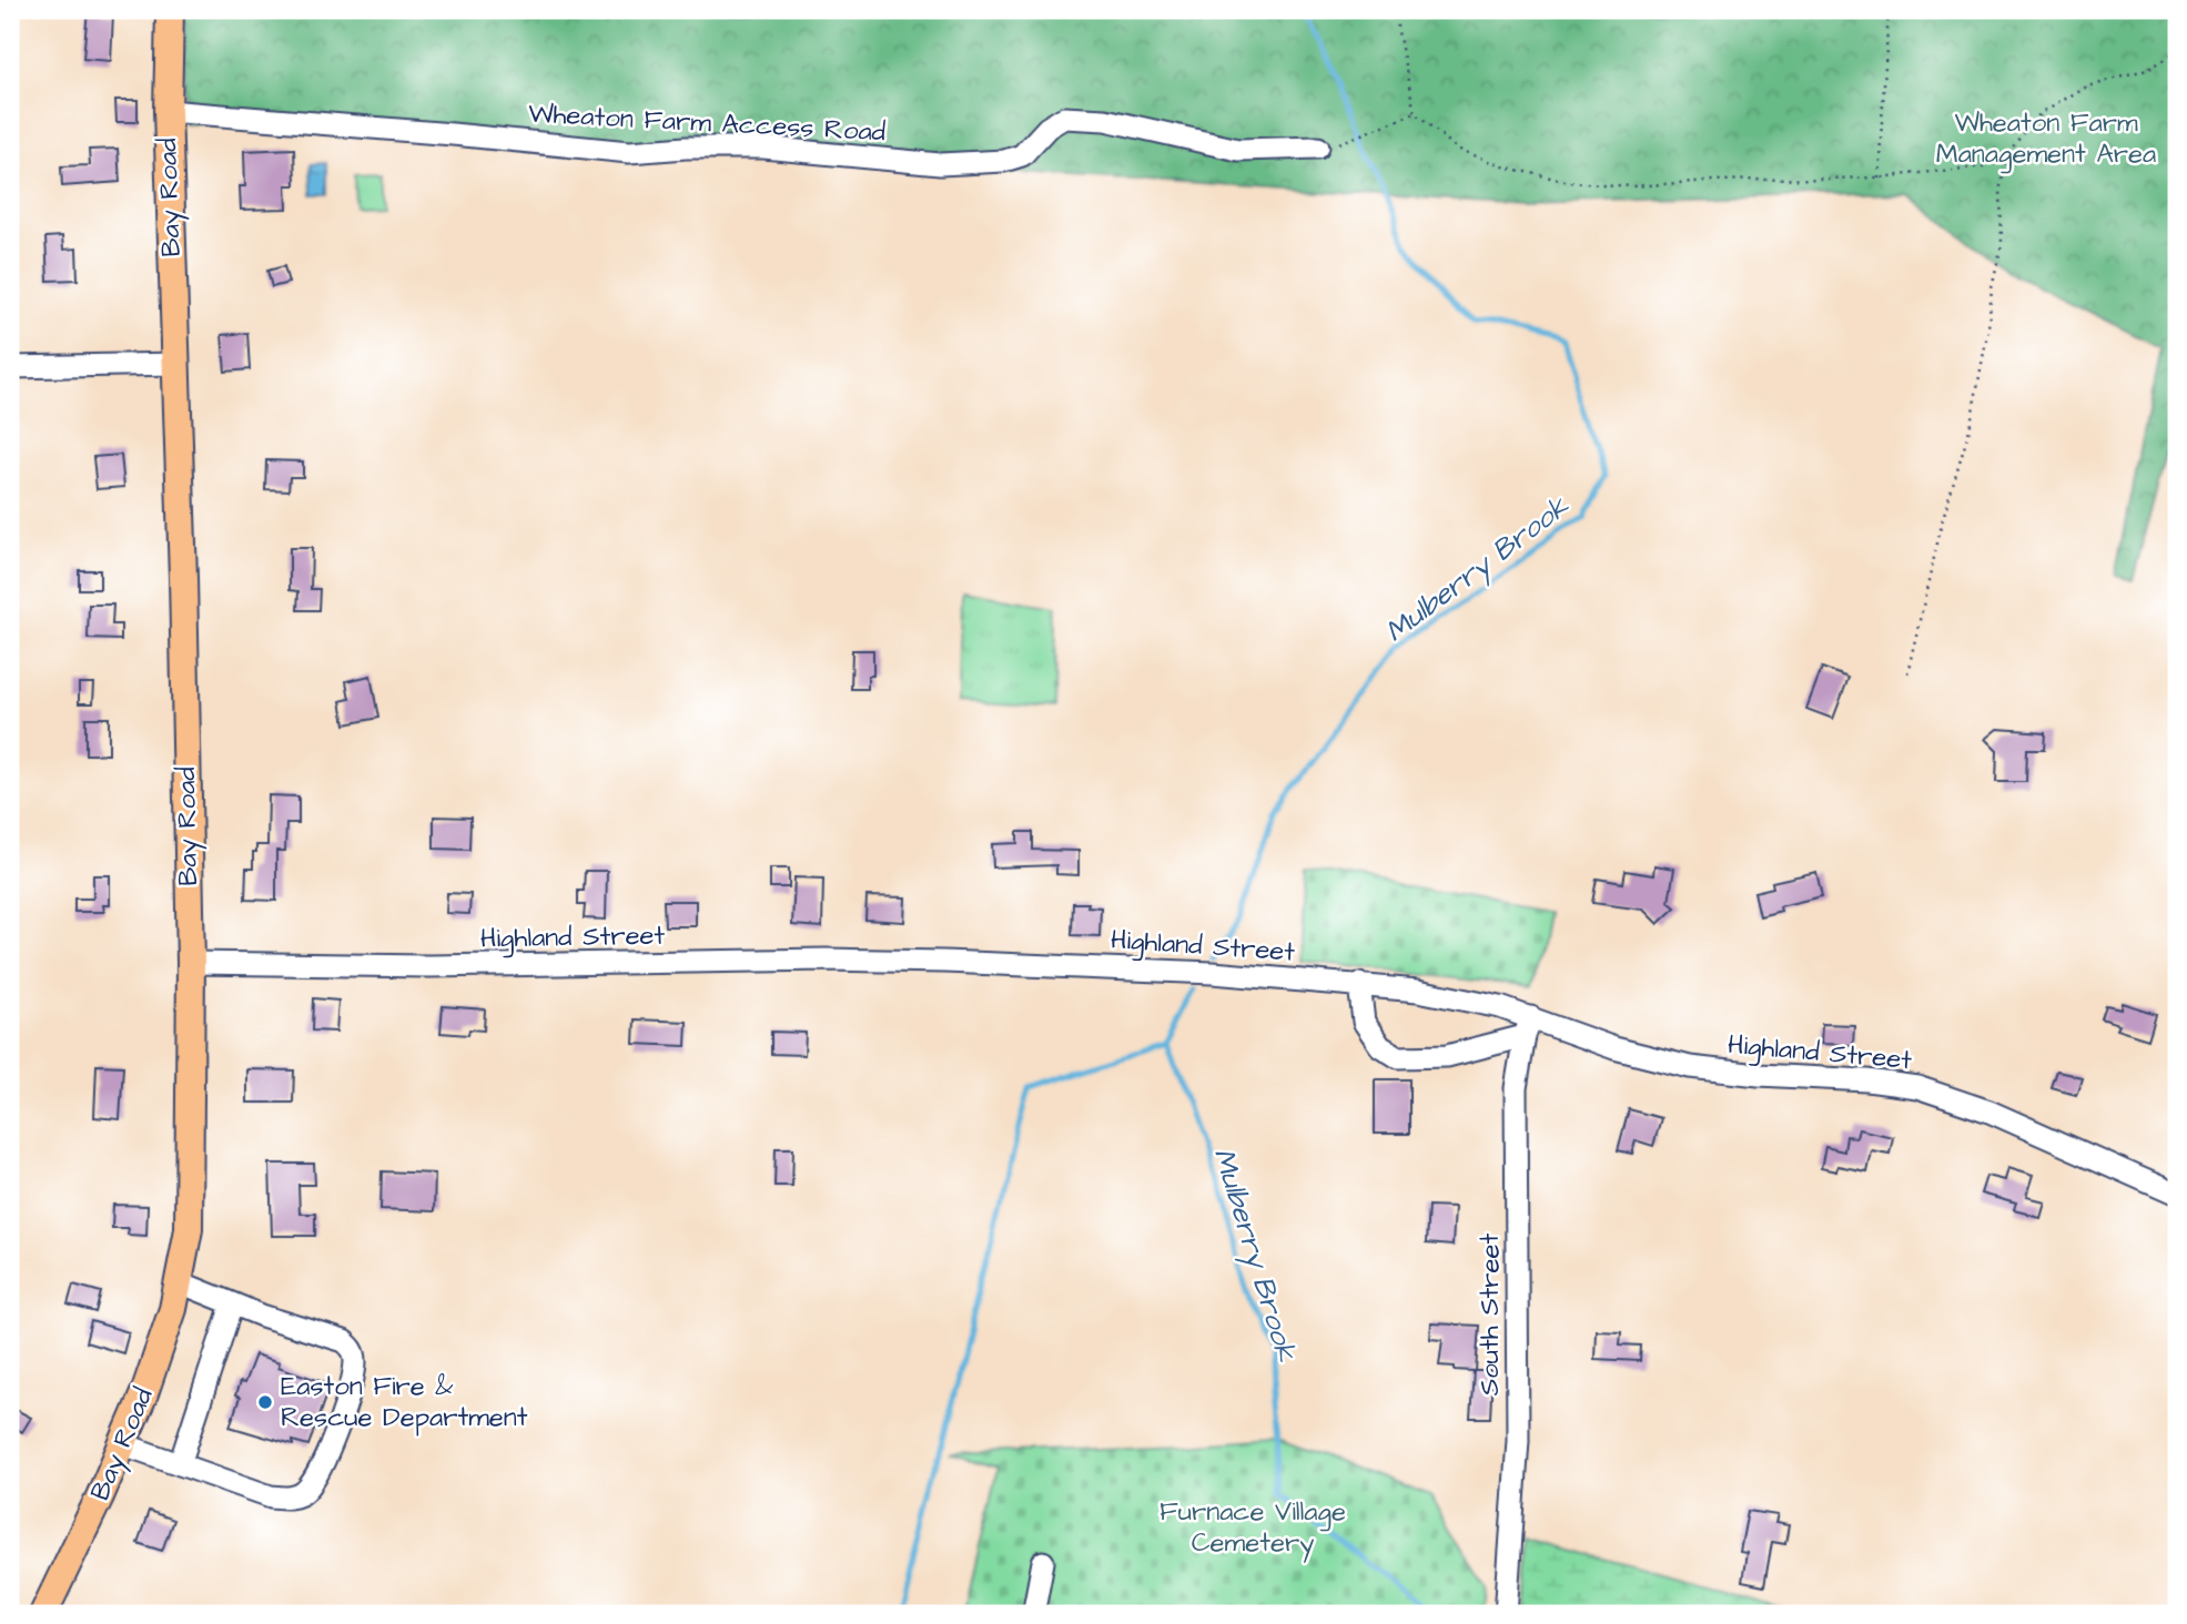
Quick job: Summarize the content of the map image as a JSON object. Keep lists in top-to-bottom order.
{
  "streets": {
    "main road": ["Bay Road"],
    "street": ["Wheaton Farm Access Road", "Highland Street", "South Street"]
  },
  "crossings": [
    ["Wheaton Farm Access Road", "Bay Road"],
    ["Bay Road", "Highland Street"],
    ["Highland Street", "South Street"]
  ],
  "water": ["Mulberry Brook"],
  "parks": ["Wheaton Farm Management Area", "Furnace Village Cemetery"],
  "places": ["Easton Fire & Rescue Department"]
}
